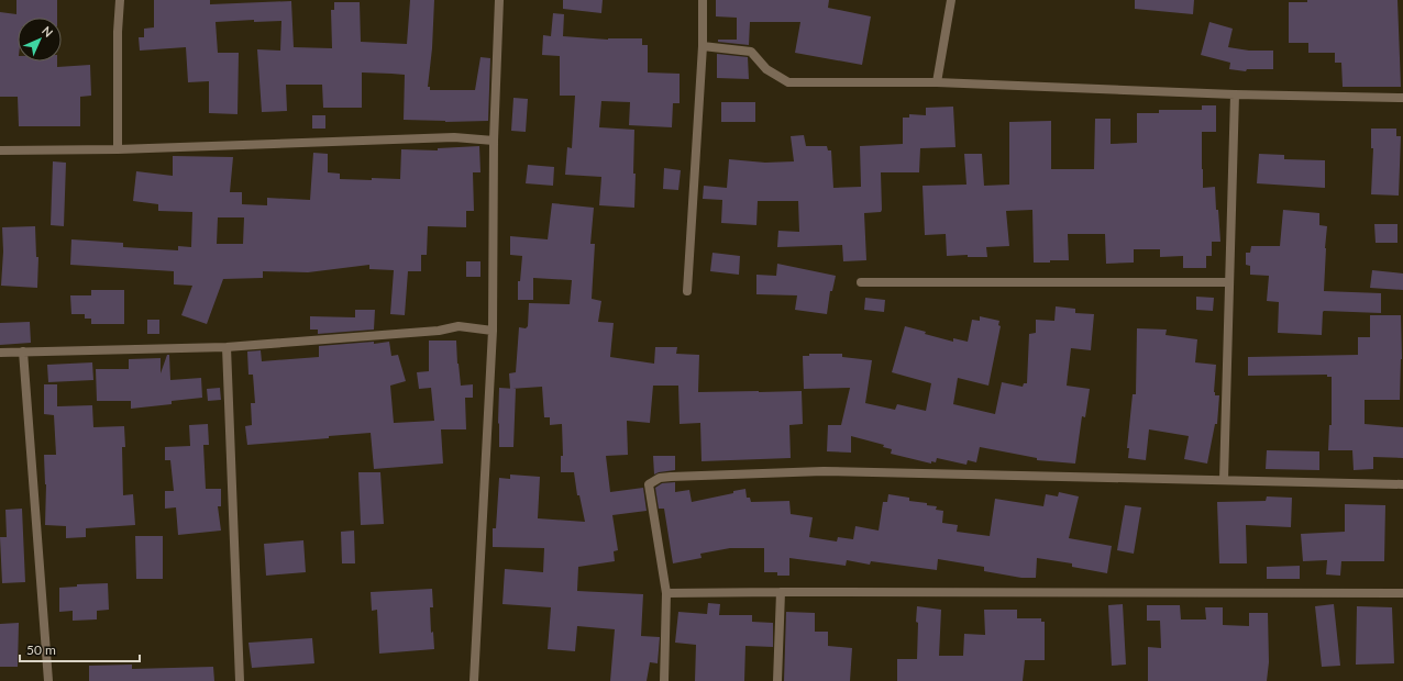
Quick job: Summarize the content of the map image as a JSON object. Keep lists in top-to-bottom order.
{
  "scale_bar": "50 m",
  "north": "top right"
}
